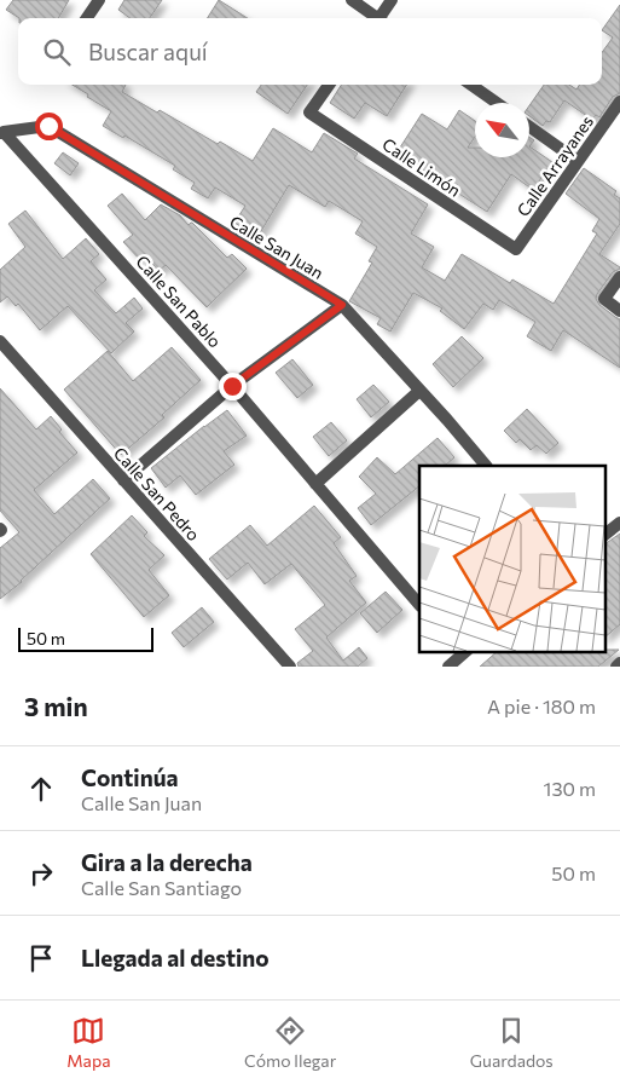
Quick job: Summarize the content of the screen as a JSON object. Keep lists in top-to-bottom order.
{
  "streets": {
    "street": [
      "Calle Arrayanes",
      "Calle Limón",
      "Calle San Juan",
      "Calle San Pablo",
      "Calle San Pedro"
    ]
  },
  "crossings": [
    ["Calle Arrayanes", "Calle Limón"],
    ["Calle San Juan", "Calle San Pablo"]
  ],
  "scale_bar": "50 m",
  "north": "top left",
  "page": {
    "search": "Buscar aquí",
    "scale": "50 m",
    "heading": ["3 min", "A pie · 180 m"],
    "list": [
      ["Continúa", "Calle San Juan", "130 m"],
      ["Gira a la derecha", "Calle San Santiago", "50 m"],
      "Llegada al destino"
    ],
    "nav": ["Mapa", "Cómo llegar", "Guardados"]
  }
}
